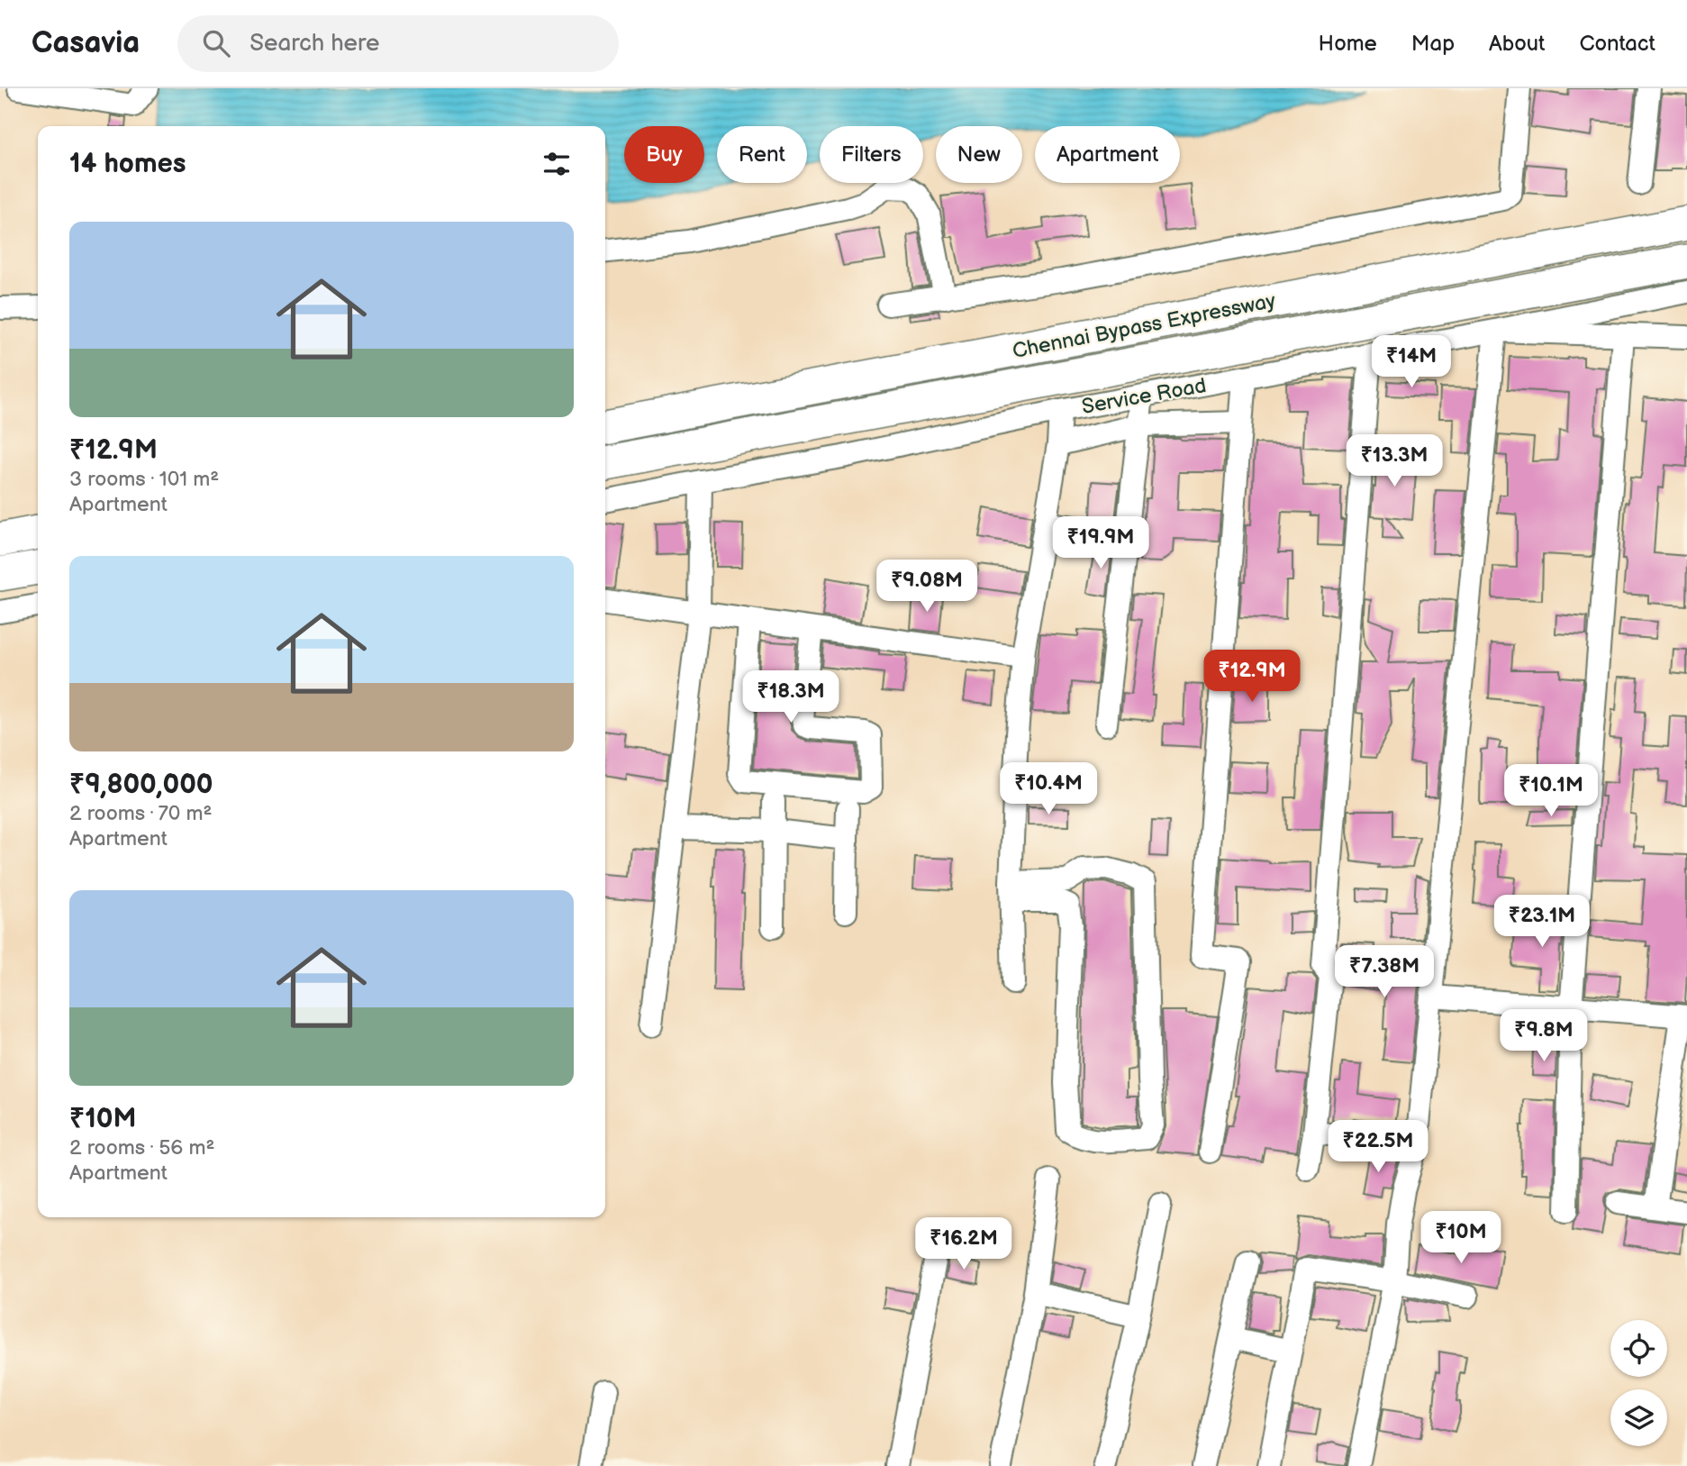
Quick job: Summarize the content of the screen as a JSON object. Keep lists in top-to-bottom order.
{
  "streets": {
    "highway": ["Chennai Bypass Expressway"],
    "street": ["Service Road"]
  },
  "page": {
    "header": "Casavia",
    "search": "Search here",
    "nav": [
      "Home",
      "Map",
      "About",
      "Contact"
    ],
    "chip": [
      "Buy",
      "Rent",
      "Filters",
      "New",
      "Apartment"
    ],
    "heading": "14 homes",
    "list": [
      {
        "name": "₹12.9M",
        "note": "3 rooms · 101 m² · Apartment"
      },
      {
        "name": "₹9,800,000",
        "note": "2 rooms · 70 m² · Apartment"
      },
      {
        "name": "₹10M",
        "note": "2 rooms · 56 m² · Apartment"
      }
    ],
    "price": [
      "₹14M",
      "₹13.3M",
      "₹19.9M",
      "₹9.08M",
      "₹12.9M",
      "₹18.3M",
      "₹10.4M",
      "₹10.1M",
      "₹23.1M",
      "₹7.38M",
      "₹9.8M",
      "₹22.5M",
      "₹10M",
      "₹16.2M"
    ]
  }
}
